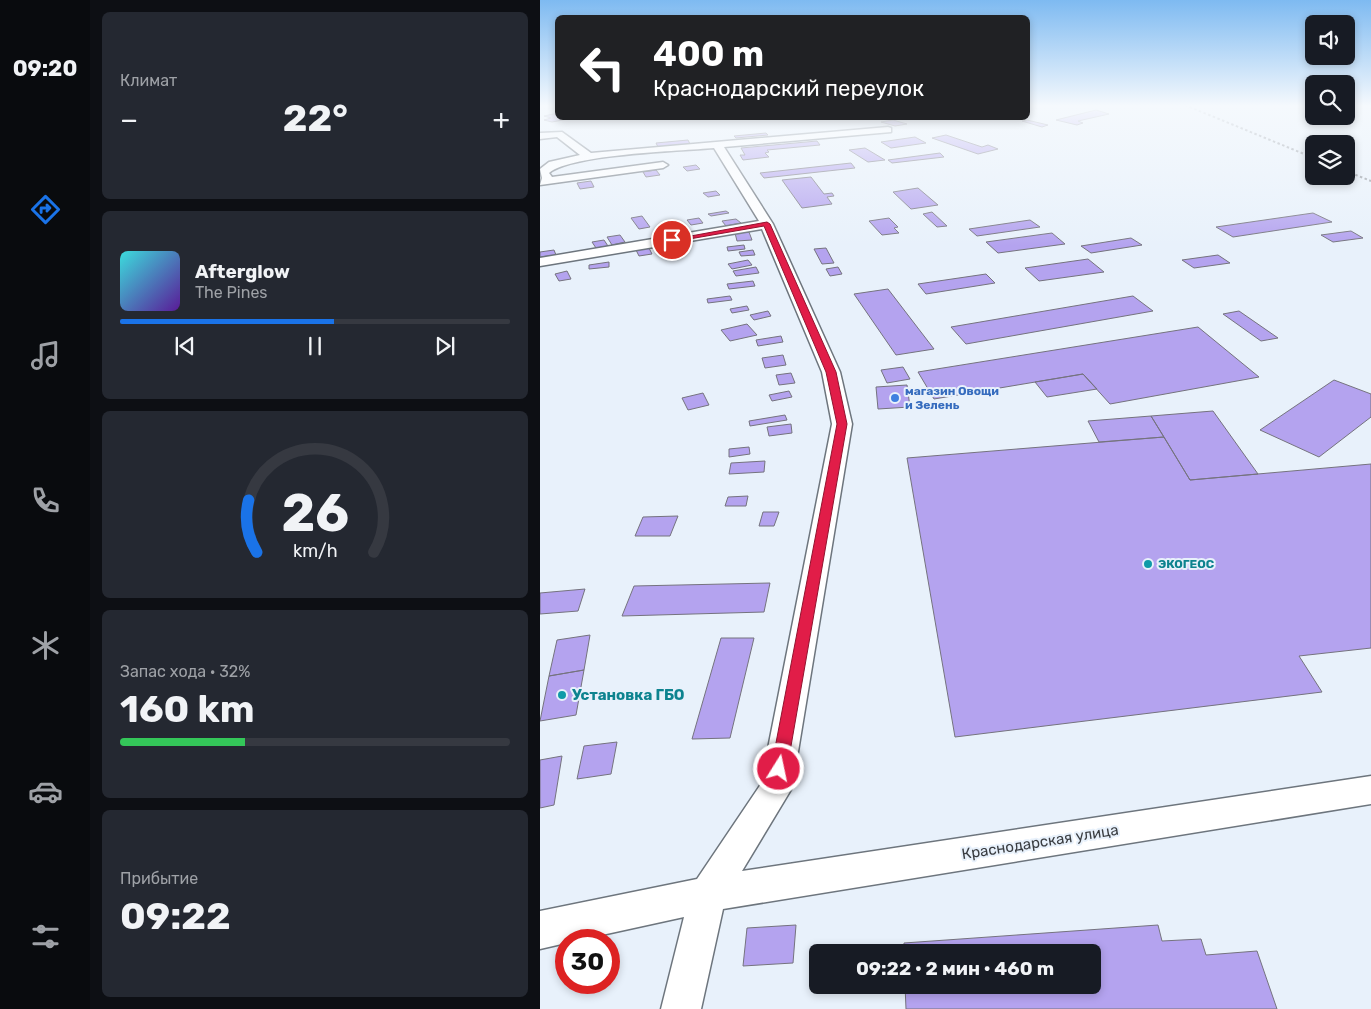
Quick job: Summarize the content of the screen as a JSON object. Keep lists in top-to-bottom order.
{
  "streets": {
    "street": ["Краснодарская улица"]
  },
  "places": ["магазин Овощи и Зелень", "ЭКОГЕОС", "Установка ГБО"],
  "page": {
    "tabs": "09:20",
    "tile": [
      "Климат",
      ["Запас хода · 32%", "160 km"],
      ["Прибытие", "09:22"]
    ],
    "turn": ["400 m", "Краснодарский переулок"],
    "heat": ["−", "22°", "+"],
    "song": ["Afterglow", "The Pines"],
    "limit": "30",
    "trip": "09:22 · 2 мин · 460 m",
    "gauge": ["26", "km/h"]
  }
}
